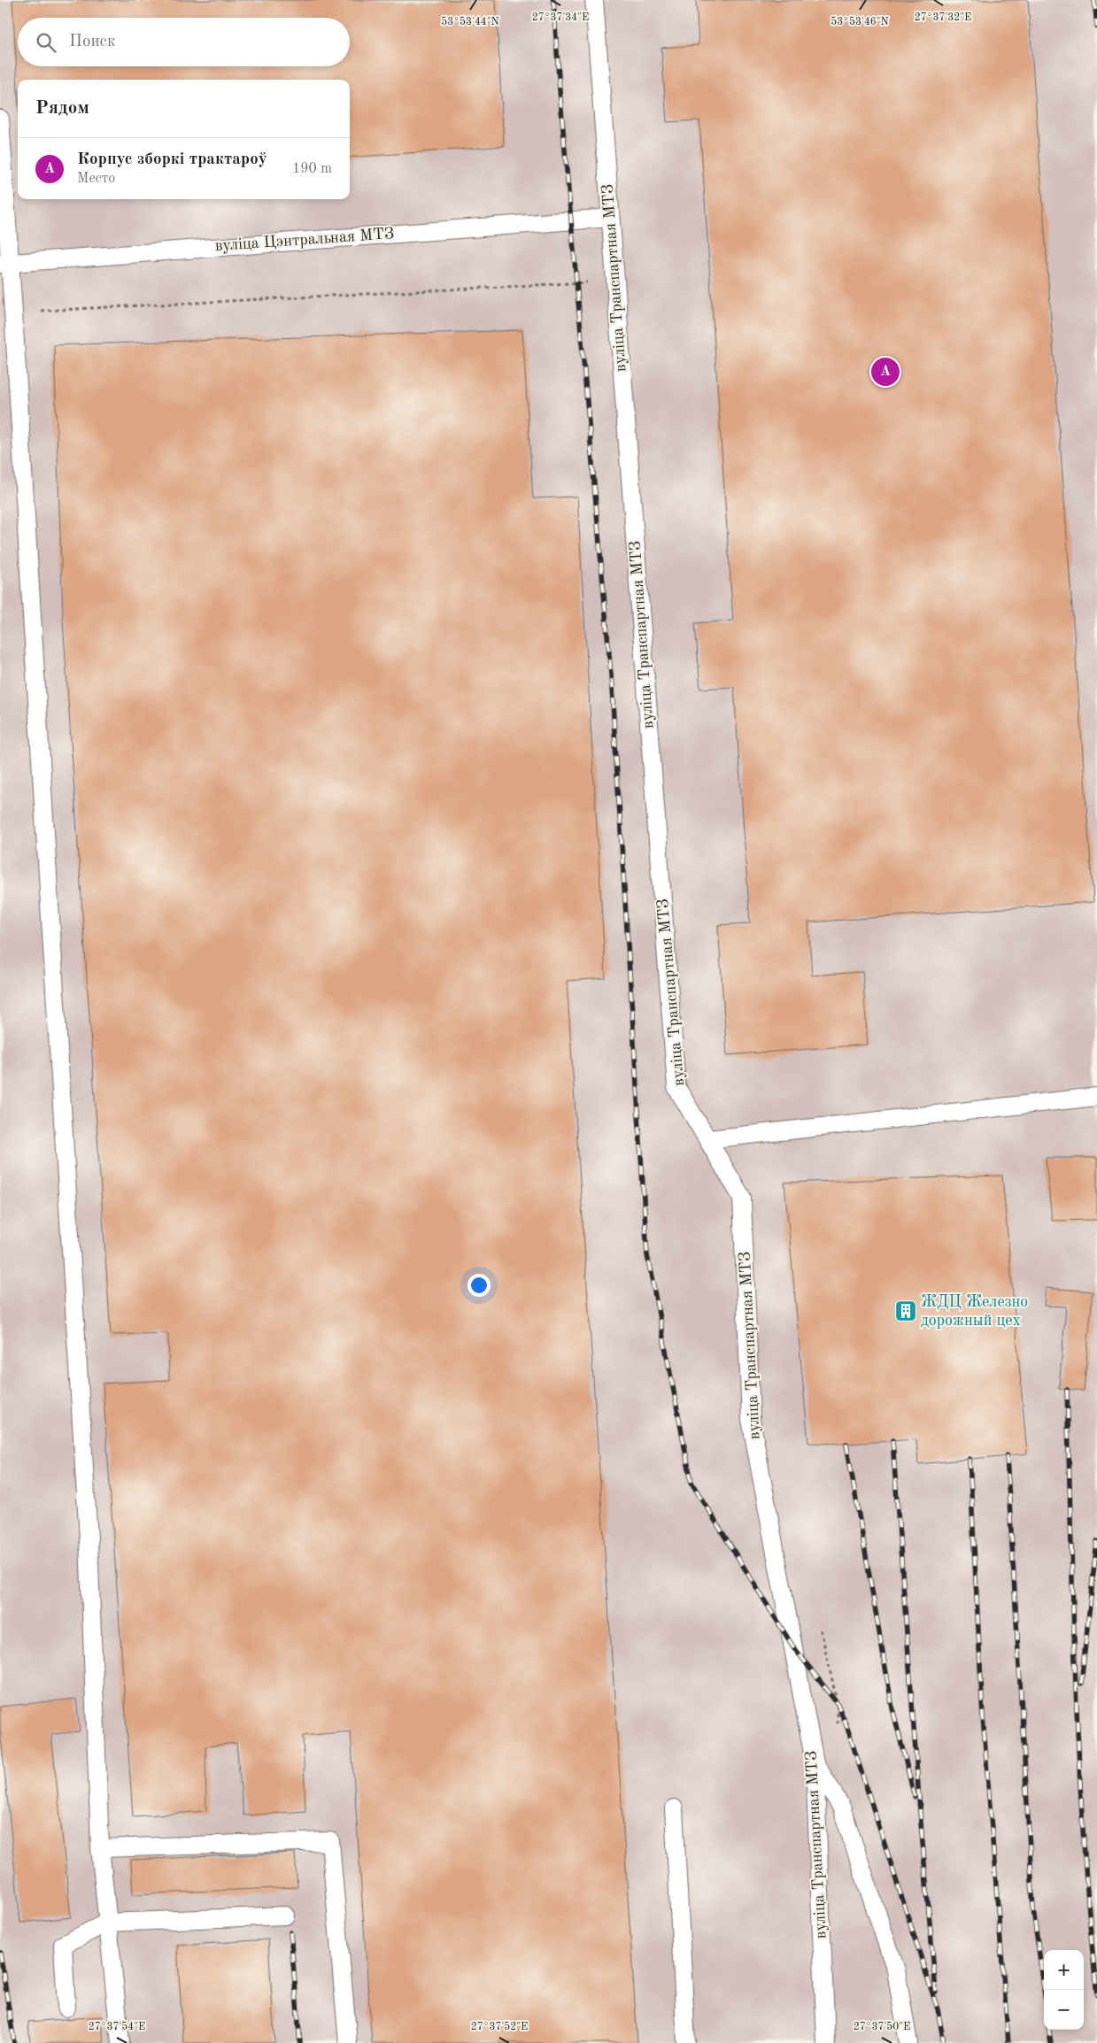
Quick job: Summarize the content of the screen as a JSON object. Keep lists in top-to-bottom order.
{
  "streets": {
    "lane": ["вуліца Цэнтральная МТЗ", "вуліца Транспартная МТЗ"]
  },
  "crossings": [
    ["вуліца Цэнтральная МТЗ", "вуліца Транспартная МТЗ"]
  ],
  "places": {
    "building": ["ЖДЦ Железно дорожный цех"]
  },
  "page": {
    "search": "Поиск",
    "heading": "Рядом",
    "list": [
      {
        "mark": "A",
        "name": "Корпус зборкі трактароў",
        "note": "Место",
        "value": "190 m"
      }
    ],
    "pins": "A",
    "map_buttons": ["+", "−"]
  },
  "coordinates": [
    "27°37'34\"E",
    "27°37'32\"E",
    "53°53'44\"N",
    "53°53'46\"N",
    "27°37'54\"E",
    "27°37'52\"E",
    "27°37'50\"E"
  ]
}
